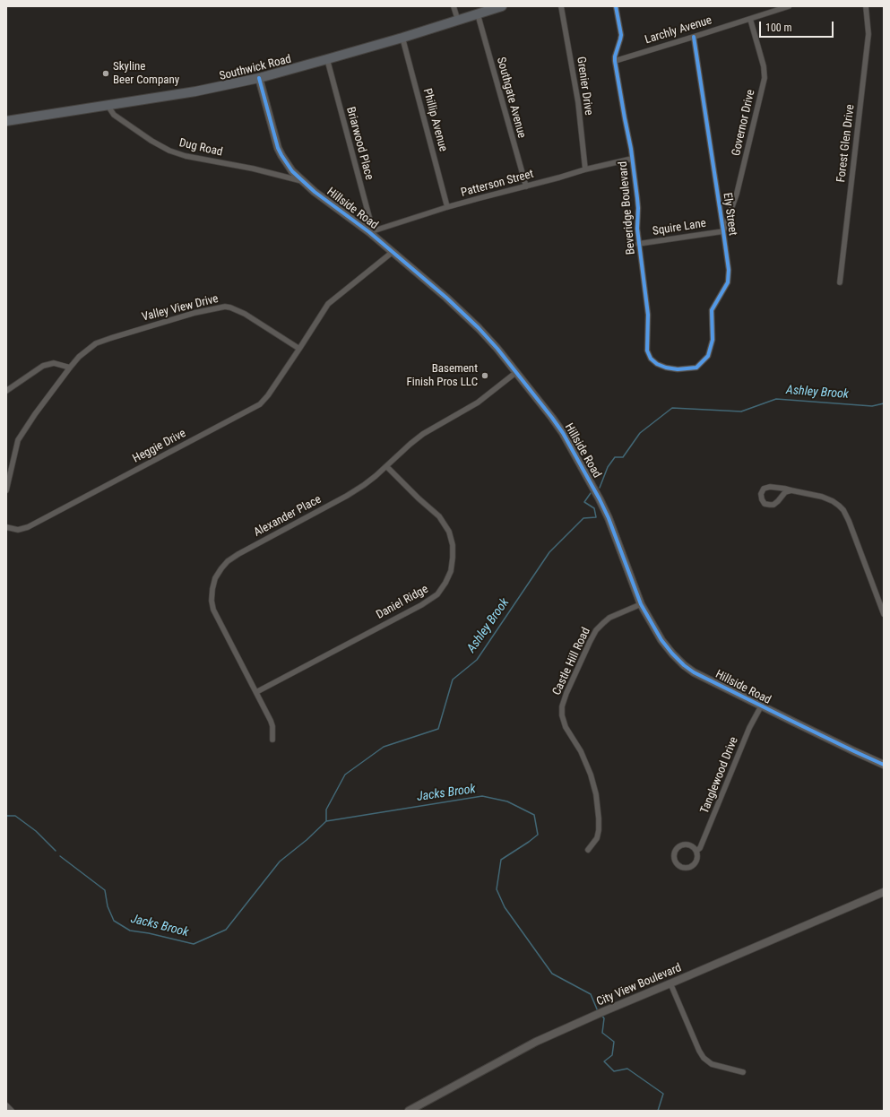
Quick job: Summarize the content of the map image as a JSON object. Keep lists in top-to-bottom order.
{
  "streets": {
    "highway": ["Southwick Road"],
    "street": [
      "Larchly Avenue",
      "Grenier Drive",
      "Southgate Avenue",
      "Phillip Avenue",
      "Governor Drive",
      "Briarwood Place",
      "Forest Glen Drive",
      "Dug Road",
      "Patterson Street",
      "Beveridge Boulevard",
      "Hillside Road",
      "Ely Street",
      "Squire Lane",
      "Valley View Drive",
      "Heggie Drive",
      "Alexander Place",
      "Daniel Ridge",
      "Castle Hill Road",
      "Tanglewood Drive",
      "City View Boulevard"
    ]
  },
  "crossings": [
    ["Larchly Avenue", "Governor Drive"],
    ["Larchly Avenue", "Beveridge Boulevard"],
    ["Larchly Avenue", "Ely Street"],
    ["Southwick Road", "Southgate Avenue"],
    ["Southwick Road", "Phillip Avenue"],
    ["Southwick Road", "Briarwood Place"],
    ["Southwick Road", "Dug Road"],
    ["Southwick Road", "Hillside Road"],
    ["Grenier Drive", "Patterson Street"],
    ["Southgate Avenue", "Patterson Street"],
    ["Phillip Avenue", "Patterson Street"],
    ["Governor Drive", "Ely Street"],
    ["Governor Drive", "Squire Lane"],
    ["Briarwood Place", "Patterson Street"],
    ["Briarwood Place", "Hillside Road"],
    ["Dug Road", "Hillside Road"],
    ["Patterson Street", "Beveridge Boulevard"],
    ["Patterson Street", "Hillside Road"],
    ["Beveridge Boulevard", "Ely Street"],
    ["Beveridge Boulevard", "Squire Lane"],
    ["Hillside Road", "Alexander Place"],
    ["Hillside Road", "Castle Hill Road"],
    ["Hillside Road", "Tanglewood Drive"],
    ["Ely Street", "Squire Lane"],
    ["Valley View Drive", "Heggie Drive"],
    ["Alexander Place", "Daniel Ridge"]
  ],
  "water": ["Ashley Brook", "Jacks Brook"],
  "places": ["Skyline Beer Company", "Basement Finish Pros LLC"],
  "scale_bar": "100 m"
}
